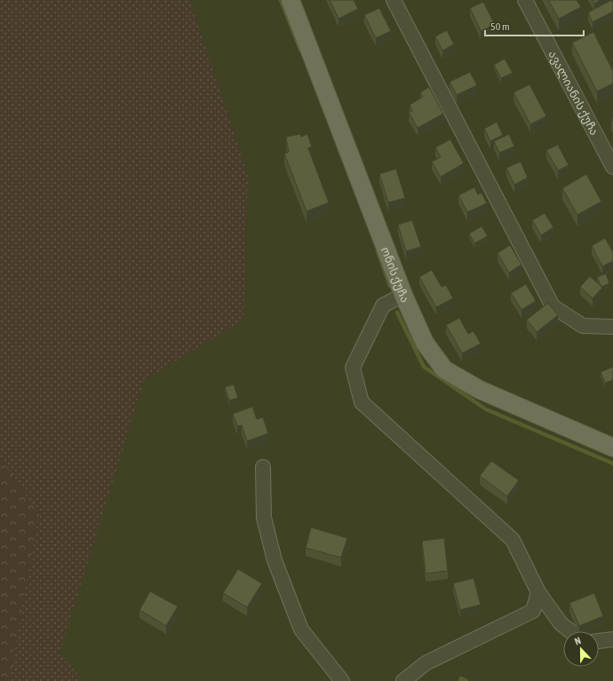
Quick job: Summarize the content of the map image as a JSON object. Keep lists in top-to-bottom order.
{
  "streets": {
    "main road": ["ონის ქუჩა"],
    "street": ["ავალიანის ქუჩა"]
  },
  "scale_bar": "50 m",
  "north": "top"
}
